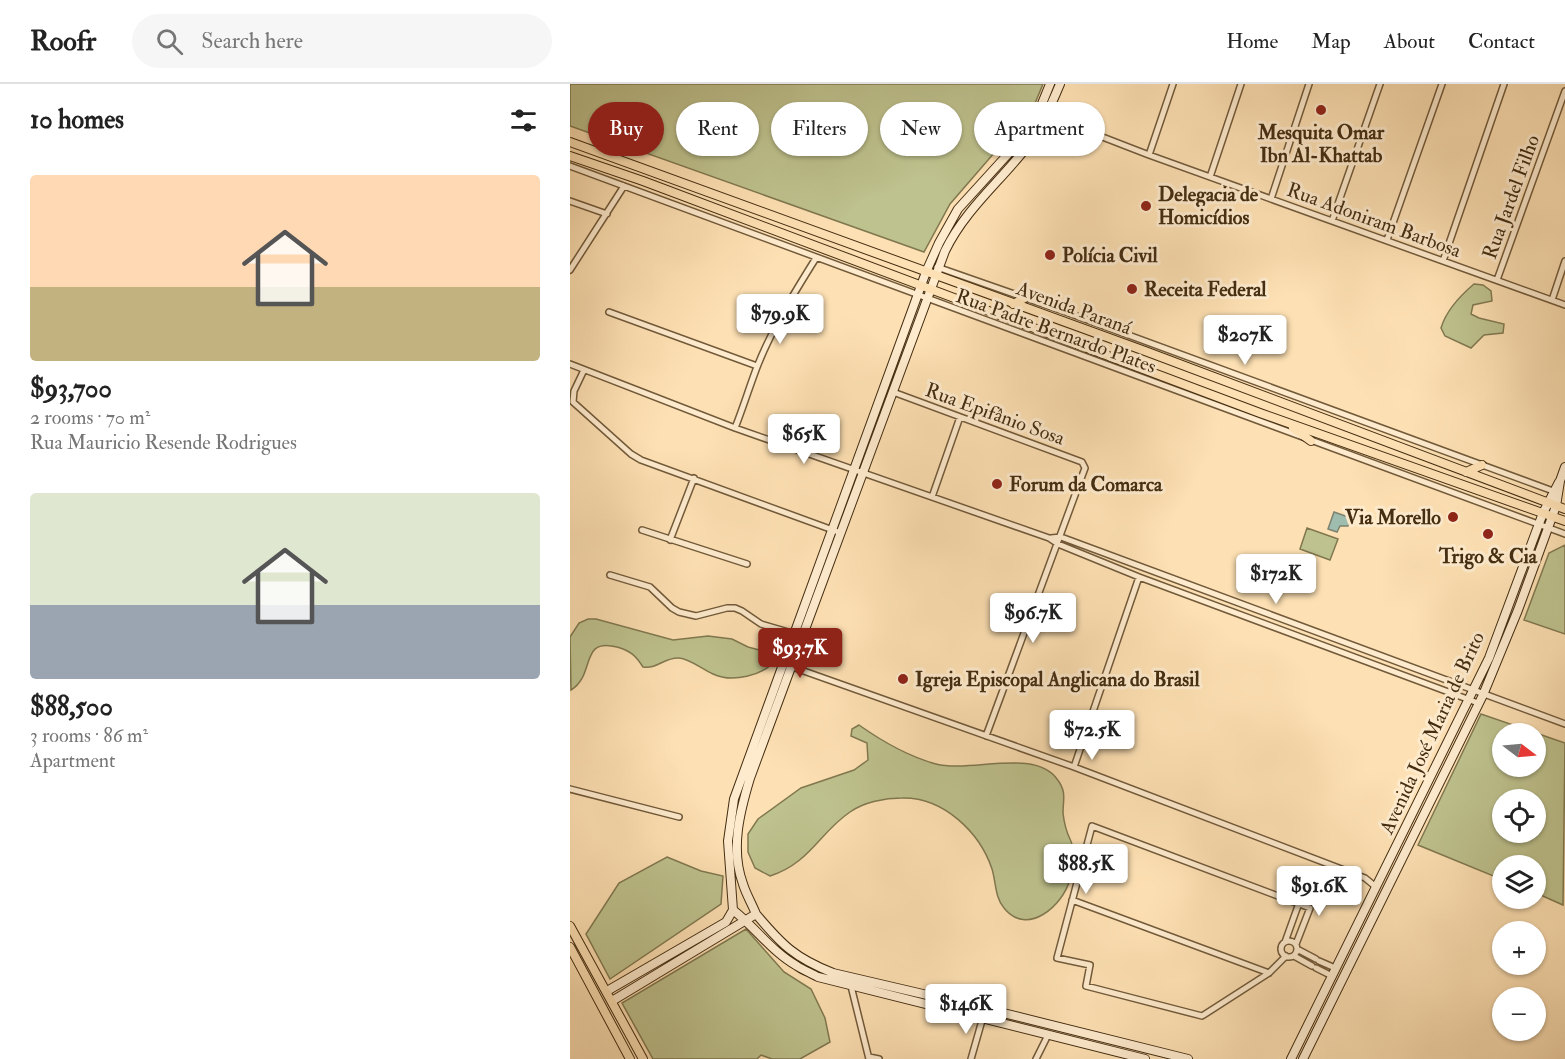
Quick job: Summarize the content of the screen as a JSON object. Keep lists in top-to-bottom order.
{
  "streets": {
    "main road": ["Avenida Paraná", "Avenida José Maria de Brito"],
    "street": [
      "Rua Jardel Filho",
      "Rua Adoniram Barbosa",
      "Rua Padre Bernardo Plates",
      "Rua Epifânio Sosa"
    ]
  },
  "crossings": [
    ["Rua Jardel Filho", "Rua Adoniram Barbosa"],
    ["Avenida Paraná", "Avenida José Maria de Brito"],
    ["Rua Padre Bernardo Plates", "Avenida José Maria de Brito"]
  ],
  "places": [
    "Mesquita Omar Ibn Al-Khattab",
    "Delegacia de Homicídios",
    "Polícia Civil",
    "Receita Federal",
    "Forum da Comarca",
    "Via Morello",
    "Trigo & Cia",
    "Igreja Episcopal Anglicana do Brasil"
  ],
  "north": "right",
  "page": {
    "header": "Roofr",
    "search": "Search here",
    "nav": [
      "Home",
      "Map",
      "About",
      "Contact"
    ],
    "heading": "10 homes",
    "chip": [
      "Buy",
      "Rent",
      "Filters",
      "New",
      "Apartment"
    ],
    "list": [
      {
        "name": "$93,700",
        "note": "2 rooms · 70 m² · Rua Mauricio Resende Rodrigues"
      },
      {
        "name": "$88,500",
        "note": "3 rooms · 86 m² · Apartment"
      }
    ],
    "price": [
      "$79.9K",
      "$207K",
      "$65K",
      "$172K",
      "$96.7K",
      "$93.7K",
      "$72.5K",
      "$88.5K",
      "$91.6K",
      "$146K"
    ],
    "map_buttons": ["+", "−"]
  }
}
